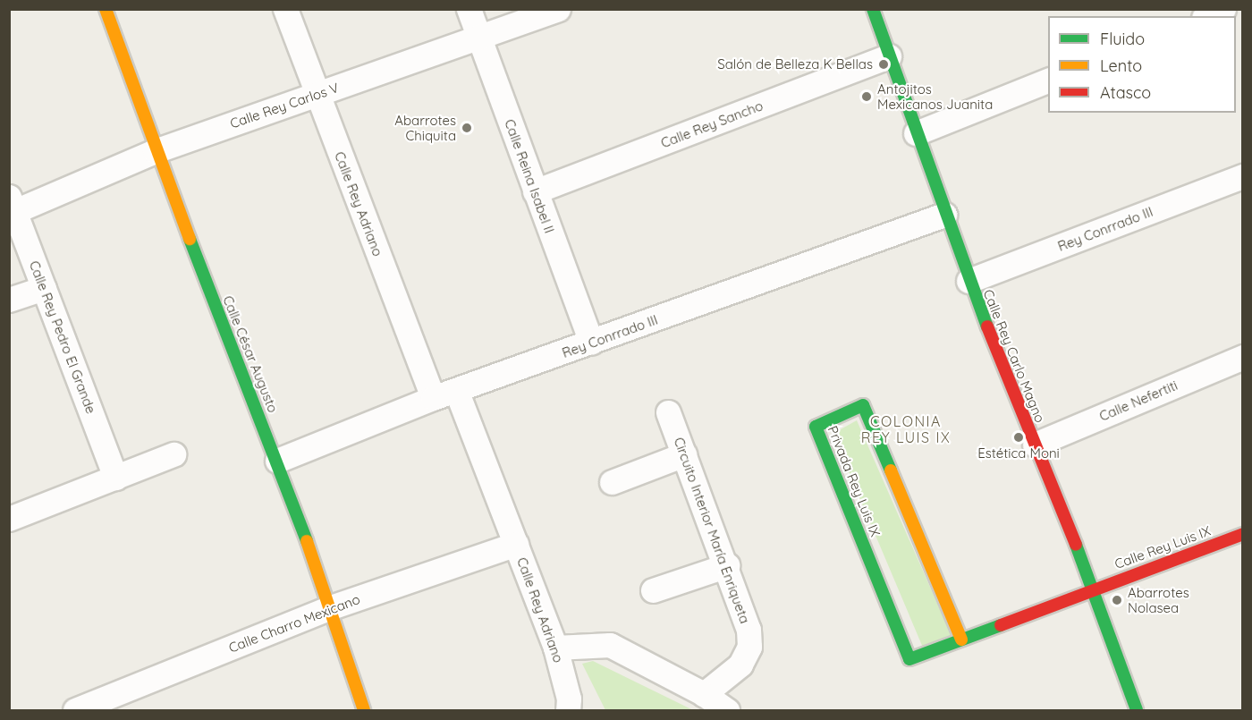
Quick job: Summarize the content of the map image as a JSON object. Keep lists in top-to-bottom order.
{
  "streets": {
    "street": [
      "Calle Rey Carlos V",
      "Calle Rey Sancho",
      "Calle Reina Isabel II",
      "Calle Rey Adriano",
      "Rey Conrrado III",
      "Calle Rey Pedro El Grande",
      "Calle César Augusto",
      "Calle Rey Carlo Magno",
      "Calle Nefertiti",
      "Privada Rey Luis IX",
      "Circuito Interior María Enriqueta",
      "Calle Rey Luis IX",
      "Calle Charro Mexicano"
    ]
  },
  "crossings": [
    ["Calle Rey Carlos V", "Calle Reina Isabel II"],
    ["Calle Rey Carlos V", "Calle Rey Adriano"],
    ["Calle Rey Carlos V", "Calle Rey Pedro El Grande"],
    ["Calle Rey Carlos V", "Calle César Augusto"],
    ["Calle Rey Sancho", "Calle Reina Isabel II"],
    ["Calle Rey Sancho", "Calle Rey Carlo Magno"],
    ["Calle Reina Isabel II", "Rey Conrrado III"],
    ["Calle Rey Adriano", "Rey Conrrado III"],
    ["Calle Rey Adriano", "Calle Charro Mexicano"],
    ["Rey Conrrado III", "Calle César Augusto"],
    ["Rey Conrrado III", "Calle Rey Carlo Magno"],
    ["Calle César Augusto", "Calle Charro Mexicano"],
    ["Calle Rey Carlo Magno", "Calle Nefertiti"],
    ["Calle Rey Carlo Magno", "Privada Rey Luis IX"],
    ["Calle Rey Carlo Magno", "Calle Rey Luis IX"],
    ["Privada Rey Luis IX", "Calle Rey Luis IX"]
  ],
  "districts": ["COLONIA REY LUIS IX"],
  "places": [
    "Salón de Belleza K Bellas",
    "Antojitos Mexicanos Juanita",
    "Abarrotes Chiquita",
    "Estética Moni",
    "Abarrotes Nolasea"
  ],
  "legend": ["Fluido", "Lento", "Atasco"]
}
